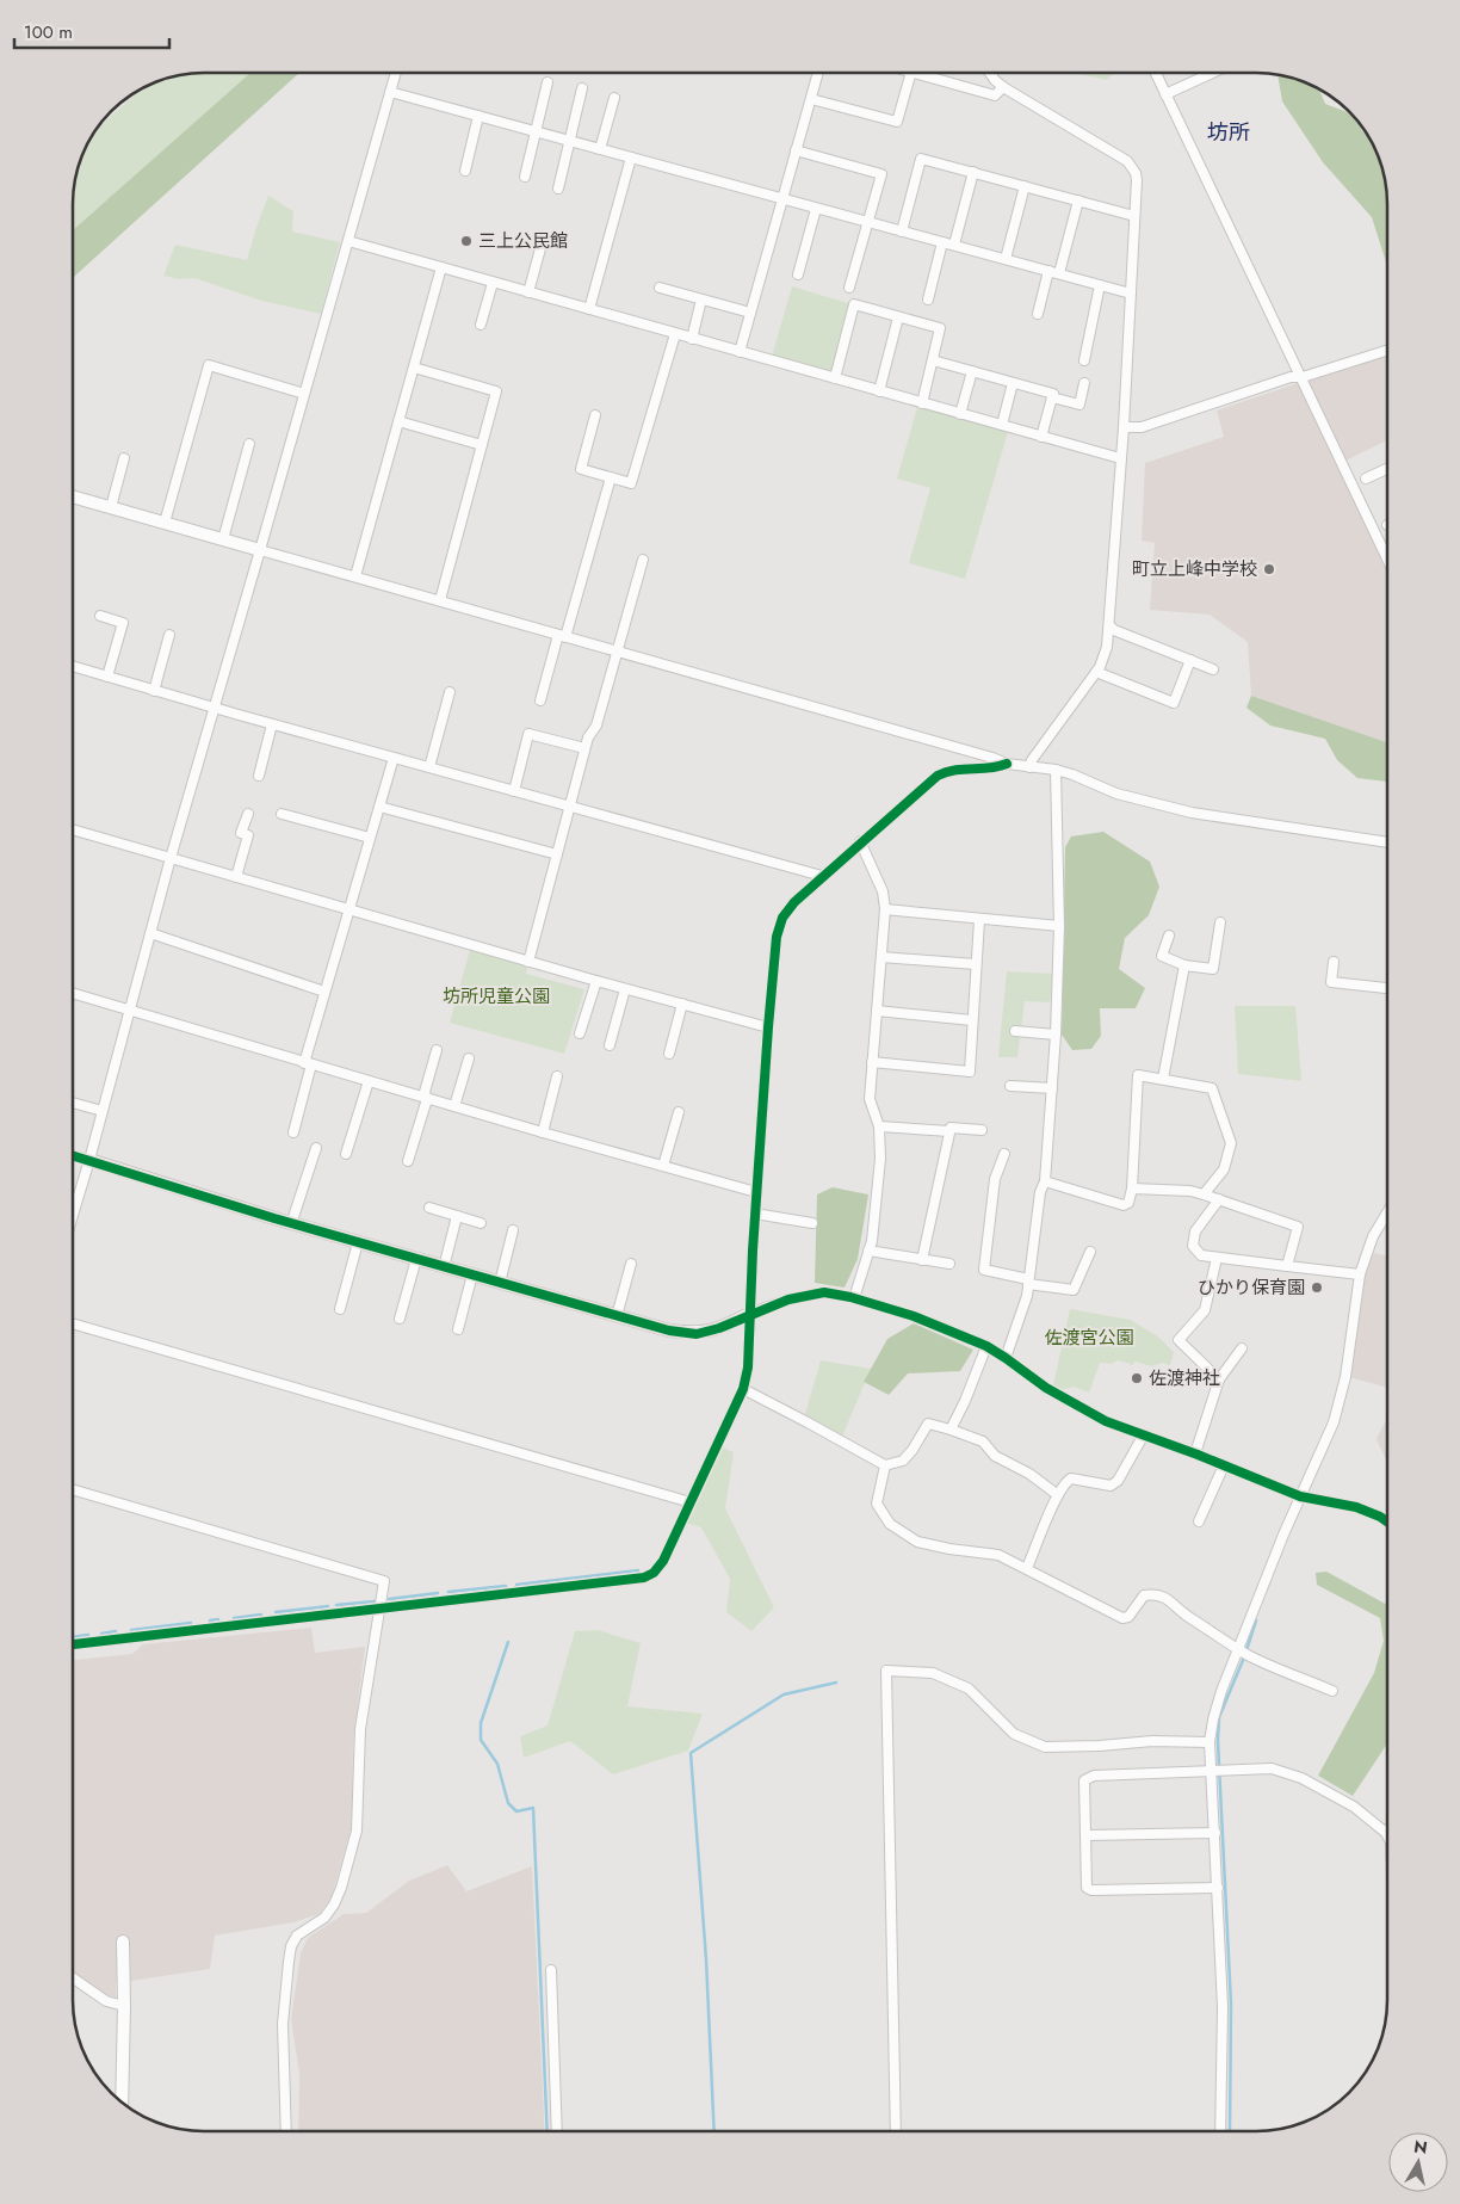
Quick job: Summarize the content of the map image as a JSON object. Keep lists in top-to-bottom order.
{
  "districts": ["坊所"],
  "parks": ["坊所児童公園", "佐渡宮公園"],
  "places": [
    "三上公民館",
    "町立上峰中学校",
    "ひかり保育園",
    "佐渡神社"
  ],
  "scale_bar": "100 m",
  "north": "top"
}
